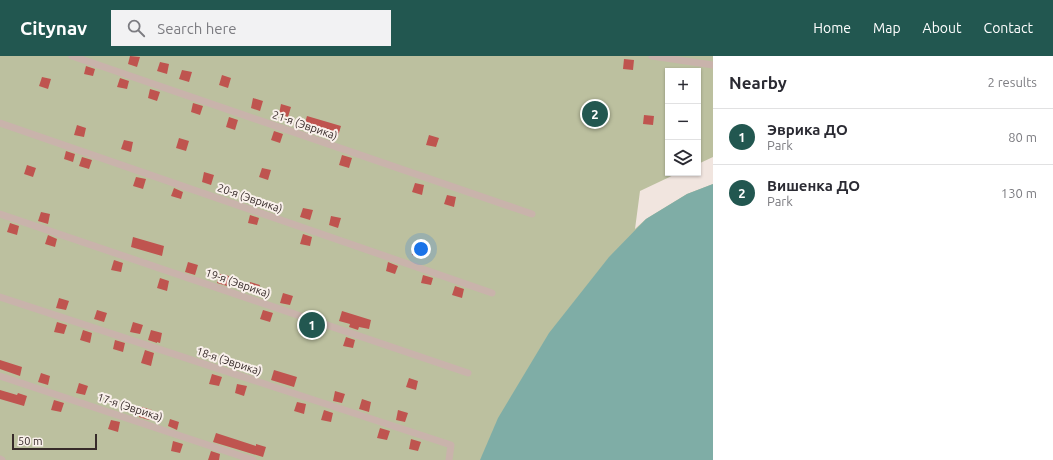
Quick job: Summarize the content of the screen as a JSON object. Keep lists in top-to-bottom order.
{
  "streets": {
    "lane": [
      "21-я (Эврика)",
      "20-я (Эврика)",
      "19-я (Эврика)",
      "18-я (Эврика)",
      "17-я (Эврика)"
    ]
  },
  "scale_bar": "50 m",
  "page": {
    "header": "Citynav",
    "search": "Search here",
    "nav": [
      "Home",
      "Map",
      "About",
      "Contact"
    ],
    "heading": ["Nearby", "2 results"],
    "map_buttons": ["+", "−"],
    "pins": ["2", "1"],
    "list": [
      {
        "mark": "1",
        "name": "Эврика ДО",
        "note": "Park",
        "value": "80 m"
      },
      {
        "mark": "2",
        "name": "Вишенка ДО",
        "note": "Park",
        "value": "130 m"
      }
    ],
    "scale": "50 m"
  }
}
